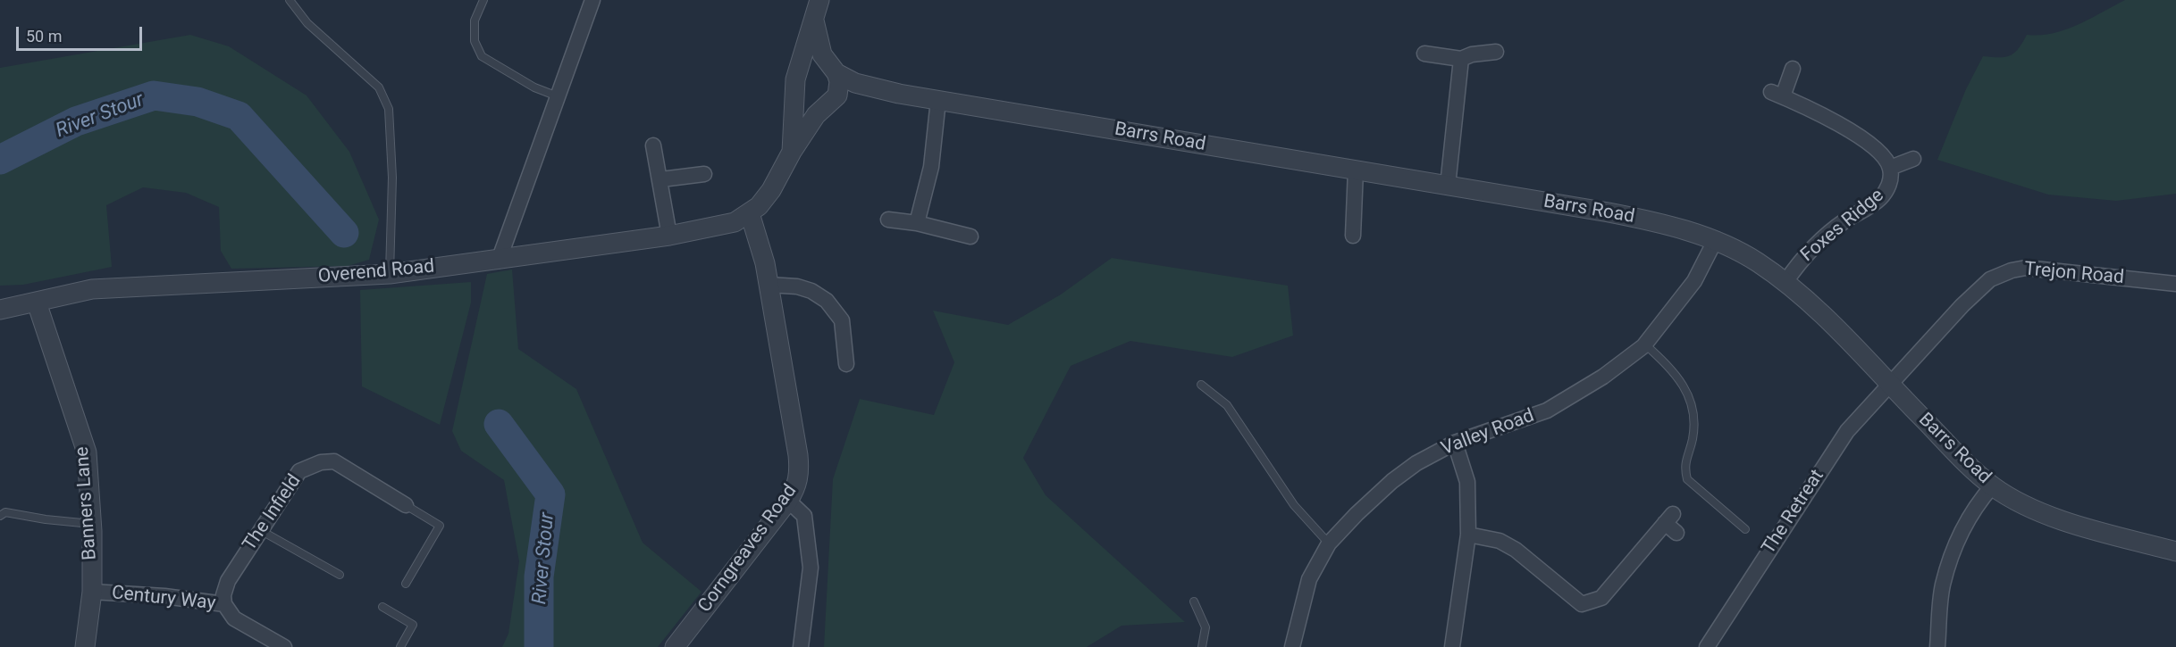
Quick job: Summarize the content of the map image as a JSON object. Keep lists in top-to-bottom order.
{
  "streets": {
    "street": [
      "Barrs Road",
      "Foxes Ridge",
      "Overend Road",
      "Trejon Road",
      "Valley Road",
      "Banners Lane",
      "The Retreat",
      "The Infield",
      "Corngreaves Road",
      "Century Way"
    ]
  },
  "crossings": [
    ["Barrs Road", "Foxes Ridge"],
    ["Barrs Road", "Trejon Road"],
    ["Barrs Road", "Valley Road"],
    ["Barrs Road", "The Retreat"],
    ["Overend Road", "Banners Lane"],
    ["Overend Road", "Corngreaves Road"],
    ["Trejon Road", "The Retreat"],
    ["Banners Lane", "Century Way"],
    ["The Infield", "Century Way"]
  ],
  "water": ["River Stour"],
  "scale_bar": "50 m"
}
